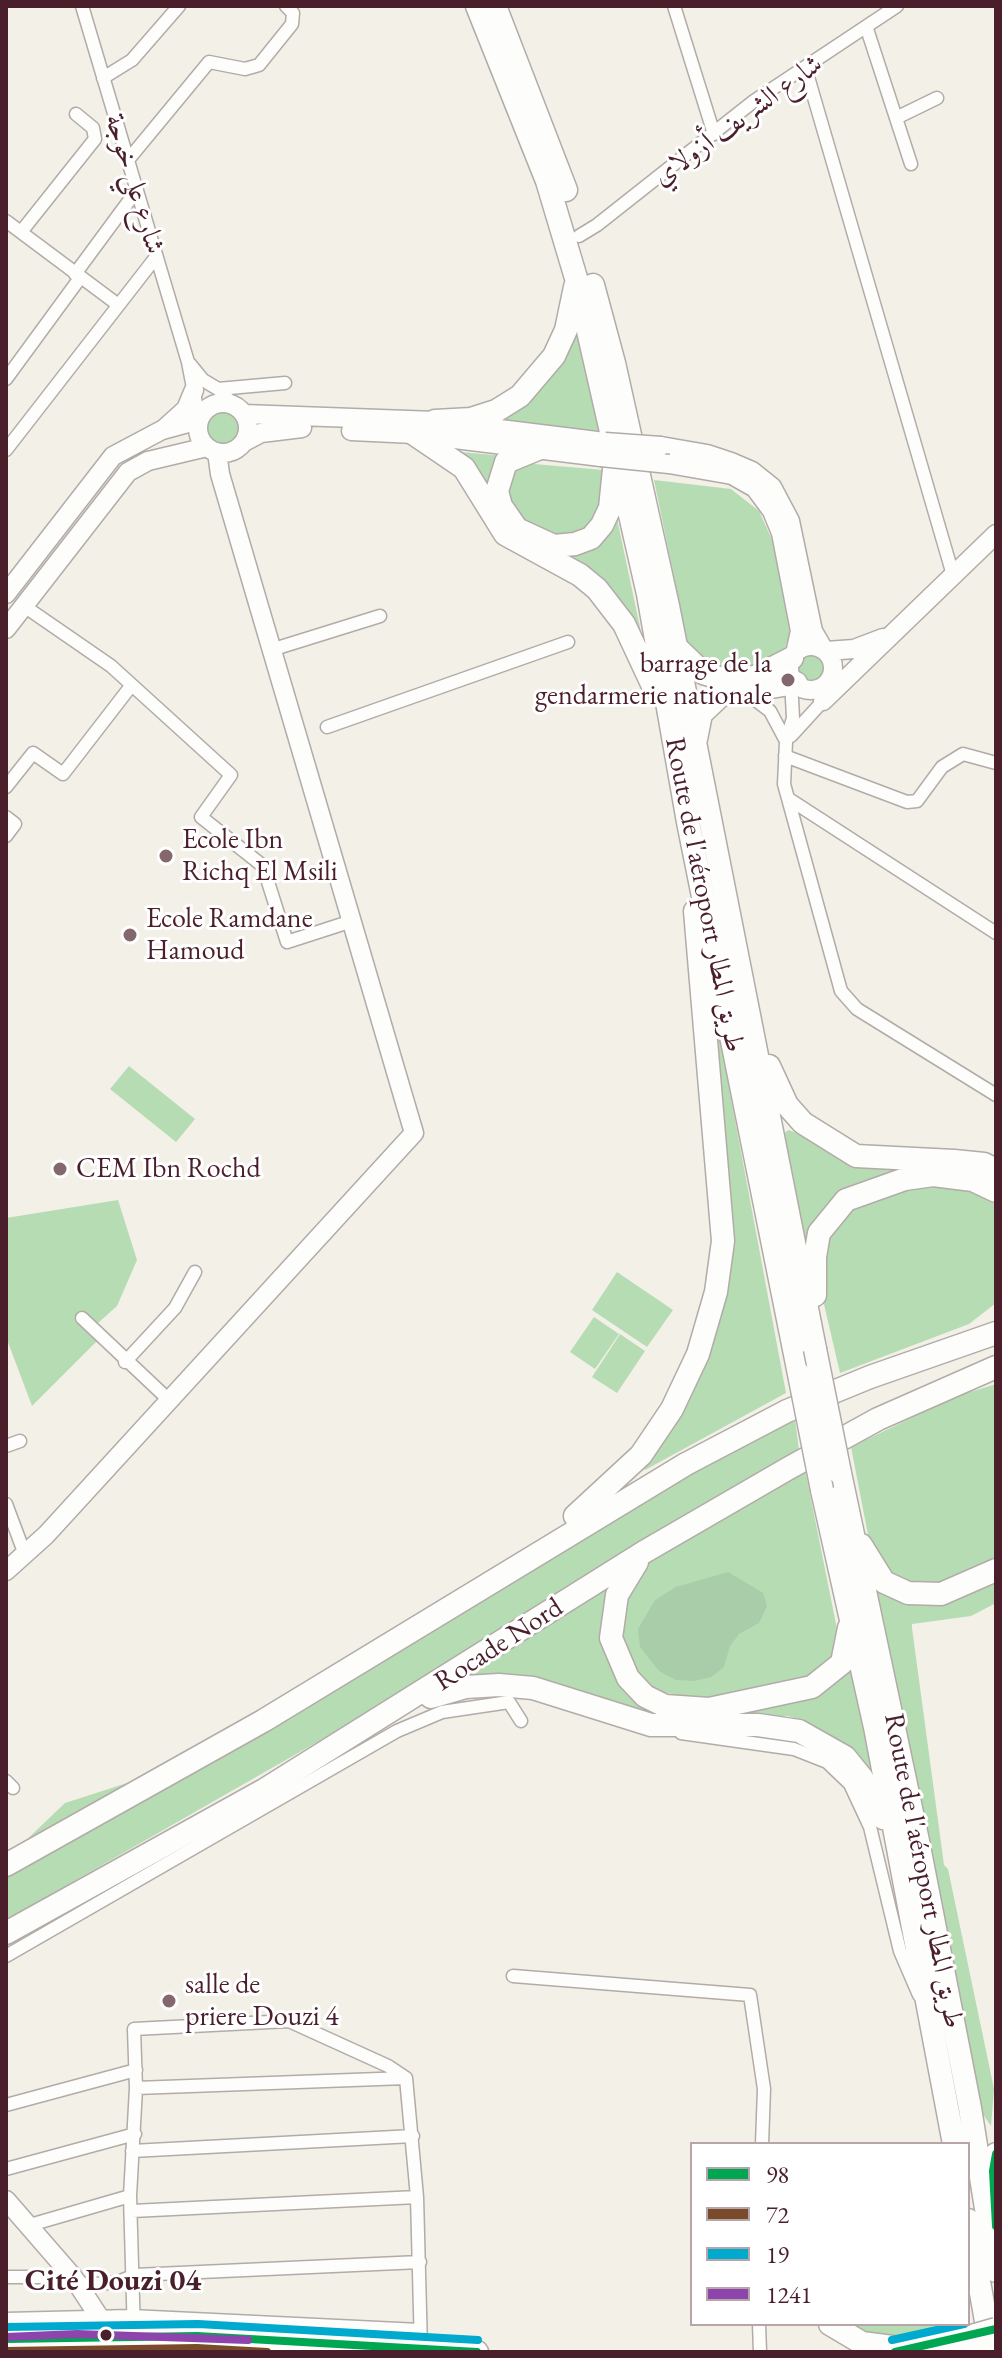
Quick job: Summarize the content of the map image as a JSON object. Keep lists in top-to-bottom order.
{
  "streets": {
    "highway": ["Route de l'aéroport طريق المطار", "Rocade Nord"],
    "street": ["شارع الشريف أزولاي", "شارع علي خوجة"]
  },
  "crossings": [
    ["شارع الشريف أزولاي", "Route de l'aéroport طريق المطار"]
  ],
  "districts": ["Cité Douzi 04"],
  "places": [
    "barrage de la gendarmerie nationale",
    "Ecole Ibn Richq El Msili",
    "Ecole Ramdane Hamoud",
    "CEM Ibn Rochd",
    "salle de priere Douzi 4"
  ],
  "lines": [
    "transit line 98",
    "transit line 19",
    "transit line 1241",
    "transit line 72"
  ],
  "legend": [
    "98",
    "72",
    "19",
    "1241"
  ]
}
